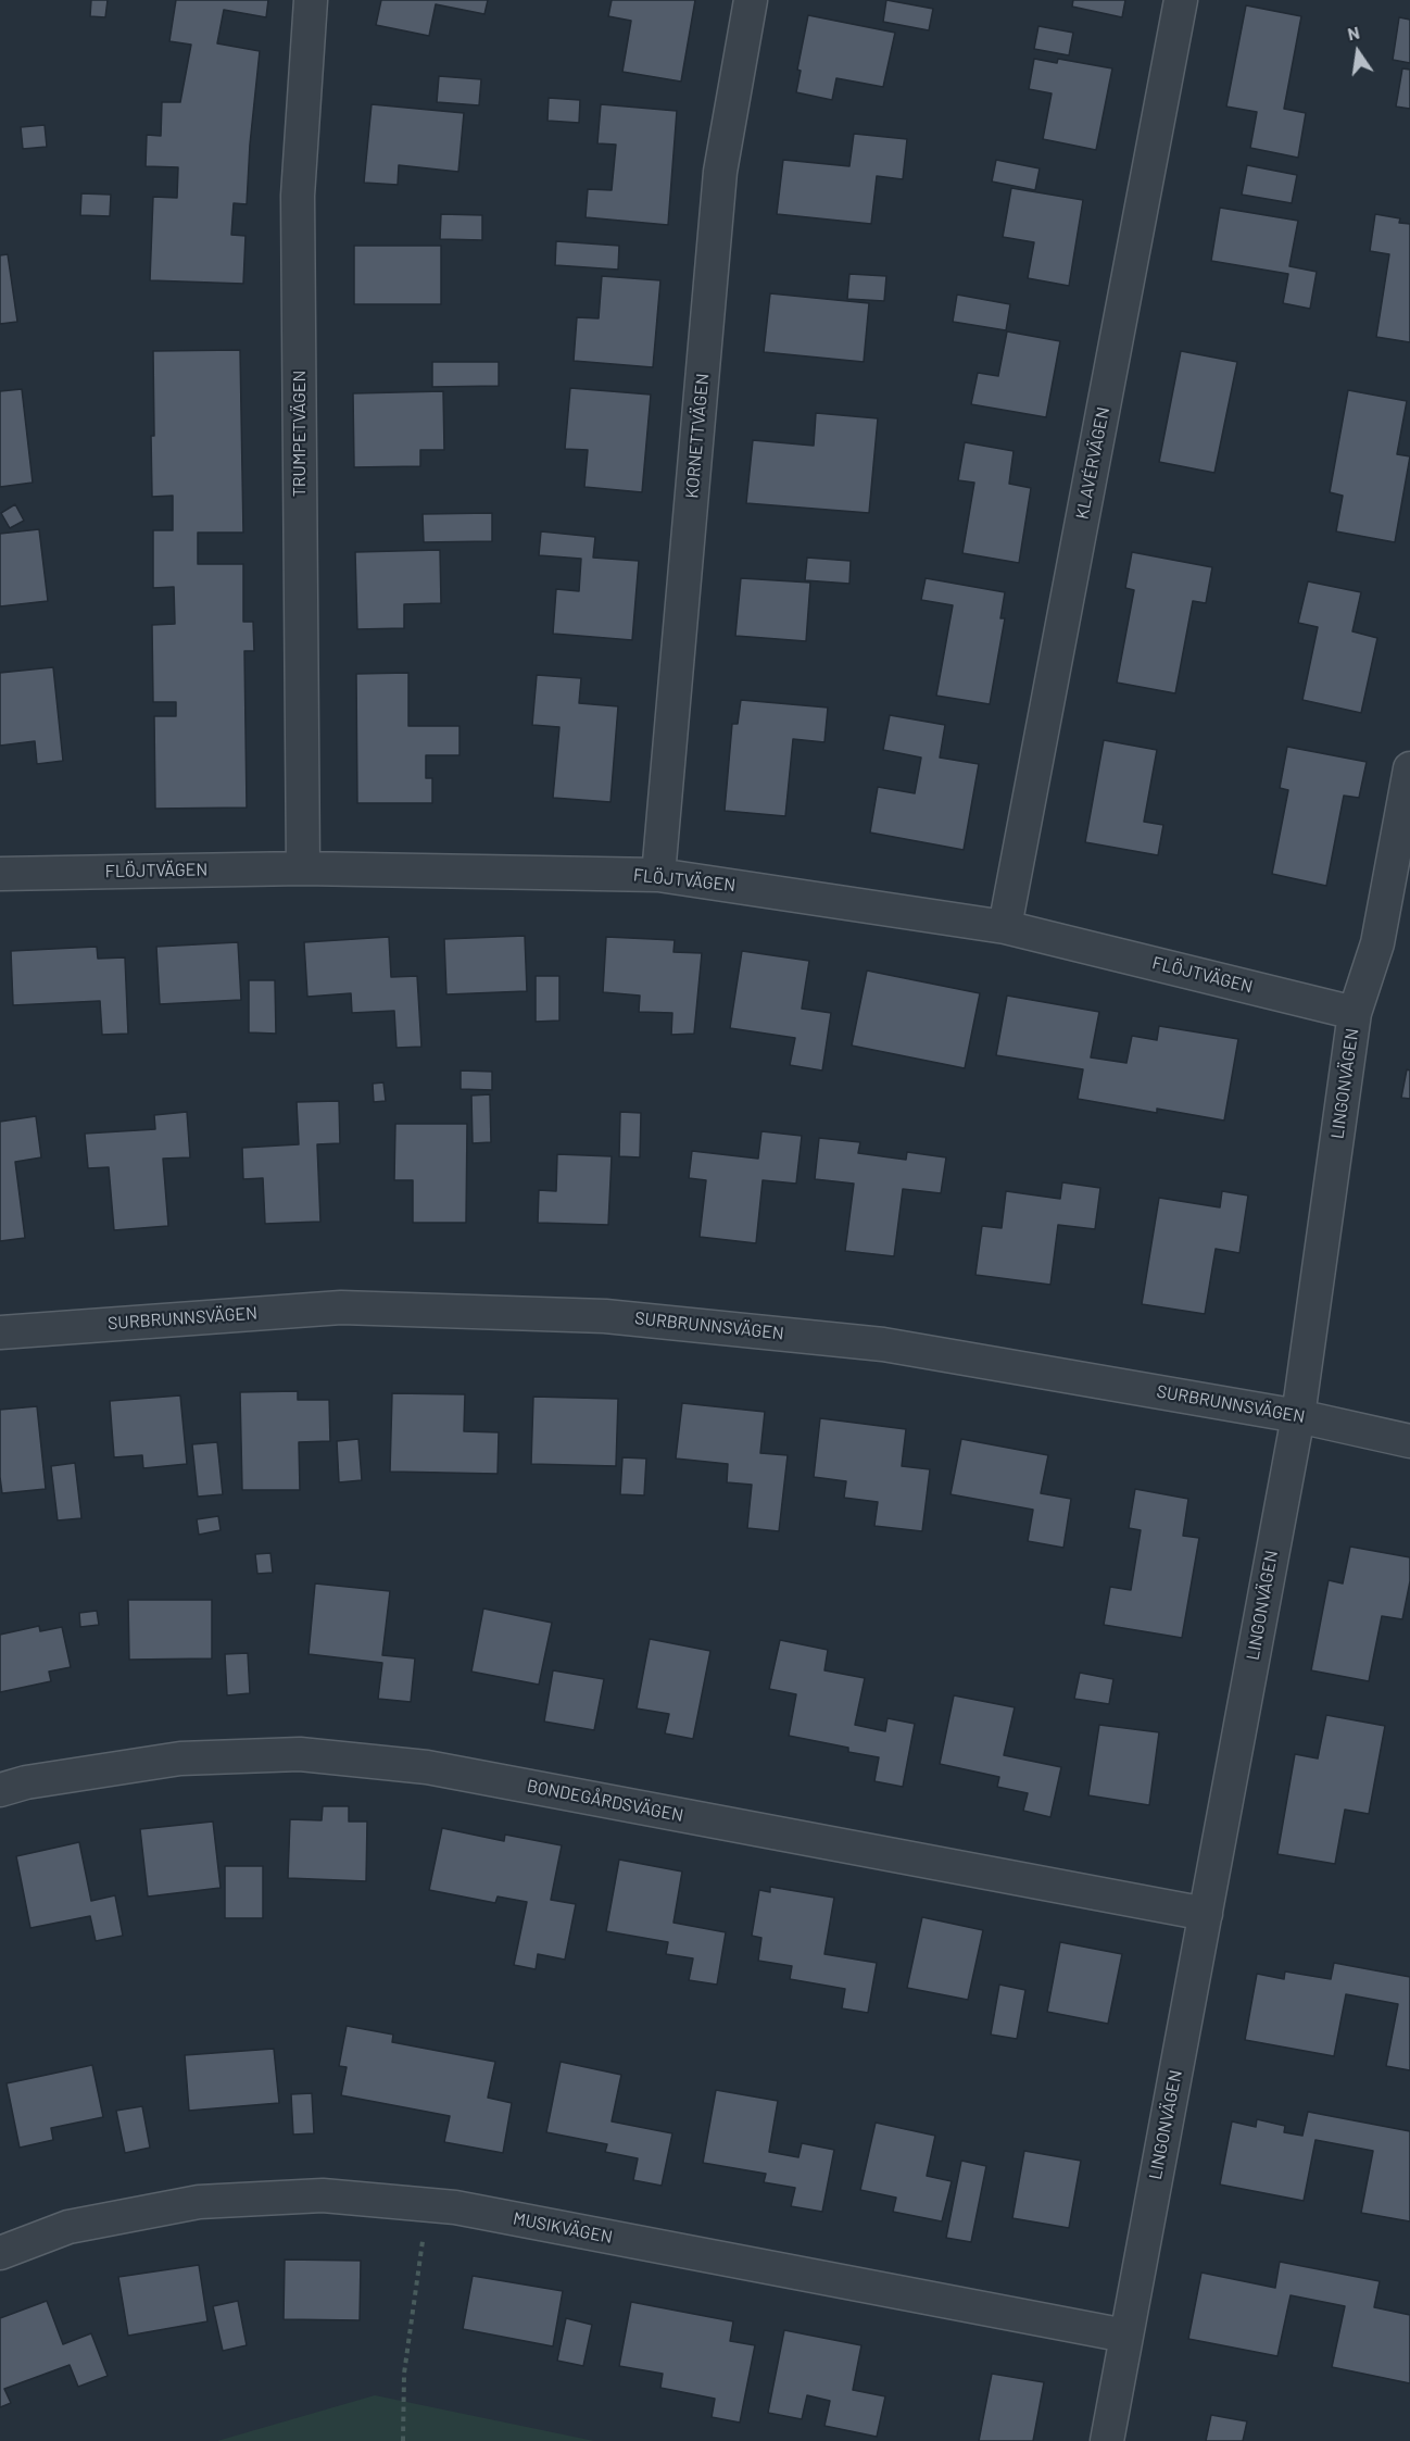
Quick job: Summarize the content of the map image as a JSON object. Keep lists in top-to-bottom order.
{
  "streets": {
    "street": [
      "TRUMPETVÄGEN",
      "KORNETTVÄGEN",
      "KLAVÉRVÄGEN",
      "FLÖJTVÄGEN",
      "LINGONVÄGEN",
      "SURBRUNNSVÄGEN",
      "BONDEGÅRDSVÄGEN",
      "MUSIKVÄGEN"
    ]
  },
  "crossings": [
    ["TRUMPETVÄGEN", "FLÖJTVÄGEN"],
    ["KORNETTVÄGEN", "FLÖJTVÄGEN"],
    ["KLAVÉRVÄGEN", "FLÖJTVÄGEN"],
    ["FLÖJTVÄGEN", "LINGONVÄGEN"],
    ["LINGONVÄGEN", "SURBRUNNSVÄGEN"],
    ["LINGONVÄGEN", "BONDEGÅRDSVÄGEN"],
    ["LINGONVÄGEN", "MUSIKVÄGEN"]
  ],
  "north": "top"
}
